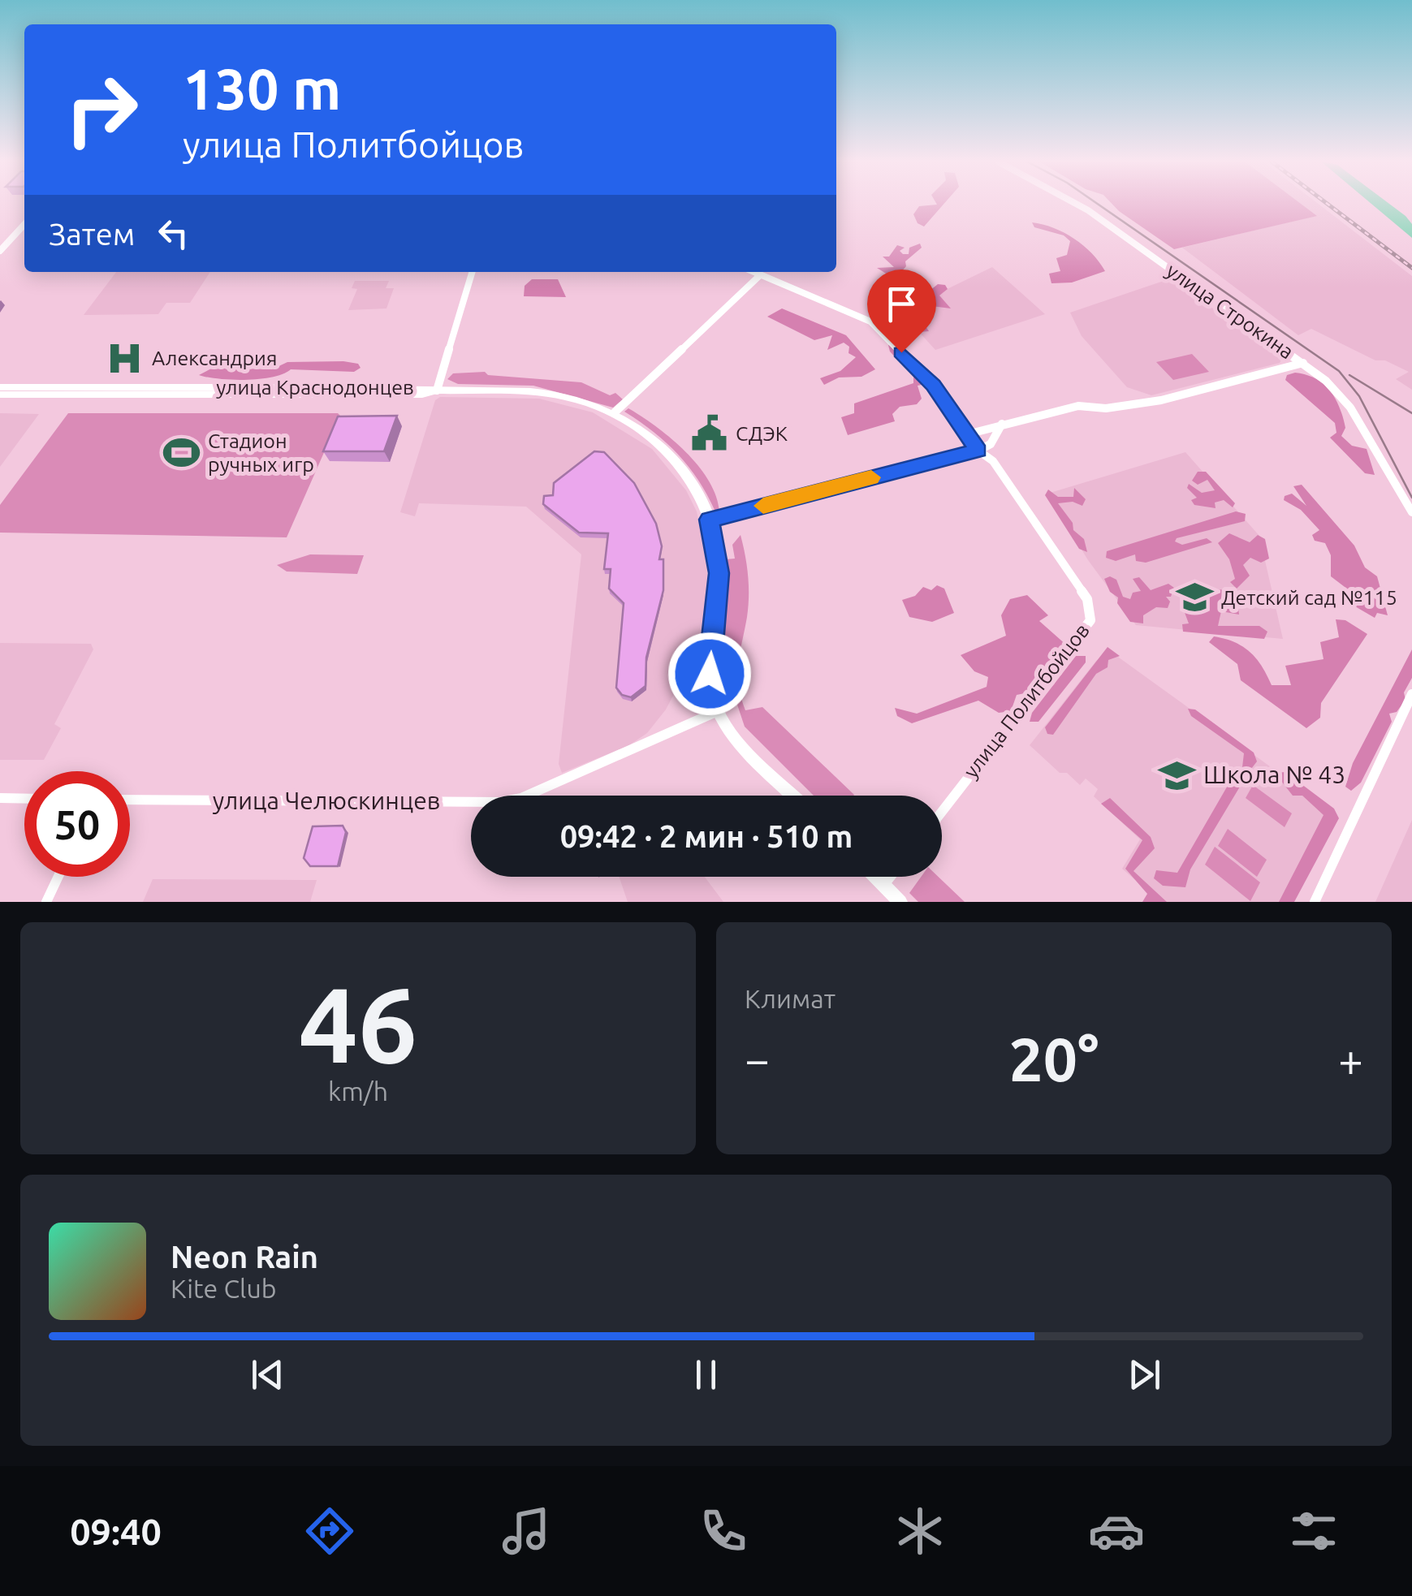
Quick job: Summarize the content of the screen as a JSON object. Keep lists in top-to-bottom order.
{
  "streets": {
    "main road": ["улица Краснодонцев"],
    "street": ["улица Строкина", "улица Политбойцов", "улица Челюскинцев"]
  },
  "places": {
    "hospital": ["Александрия"],
    "public building": ["СДЭК"],
    "sports": ["Стадион ручных игр"],
    "school or university": ["Детский сад №115", "Школа № 43"]
  },
  "page": {
    "turn": ["130 m", "улица Политбойцов"],
    "then": "Затем",
    "limit": "50",
    "trip": "09:42 · 2 мин · 510 m",
    "tile": [
      ["46", "km/h"],
      "Климат"
    ],
    "heat": ["−", "20°", "+"],
    "song": ["Neon Rain", "Kite Club"],
    "tabs": "09:40"
  }
}
